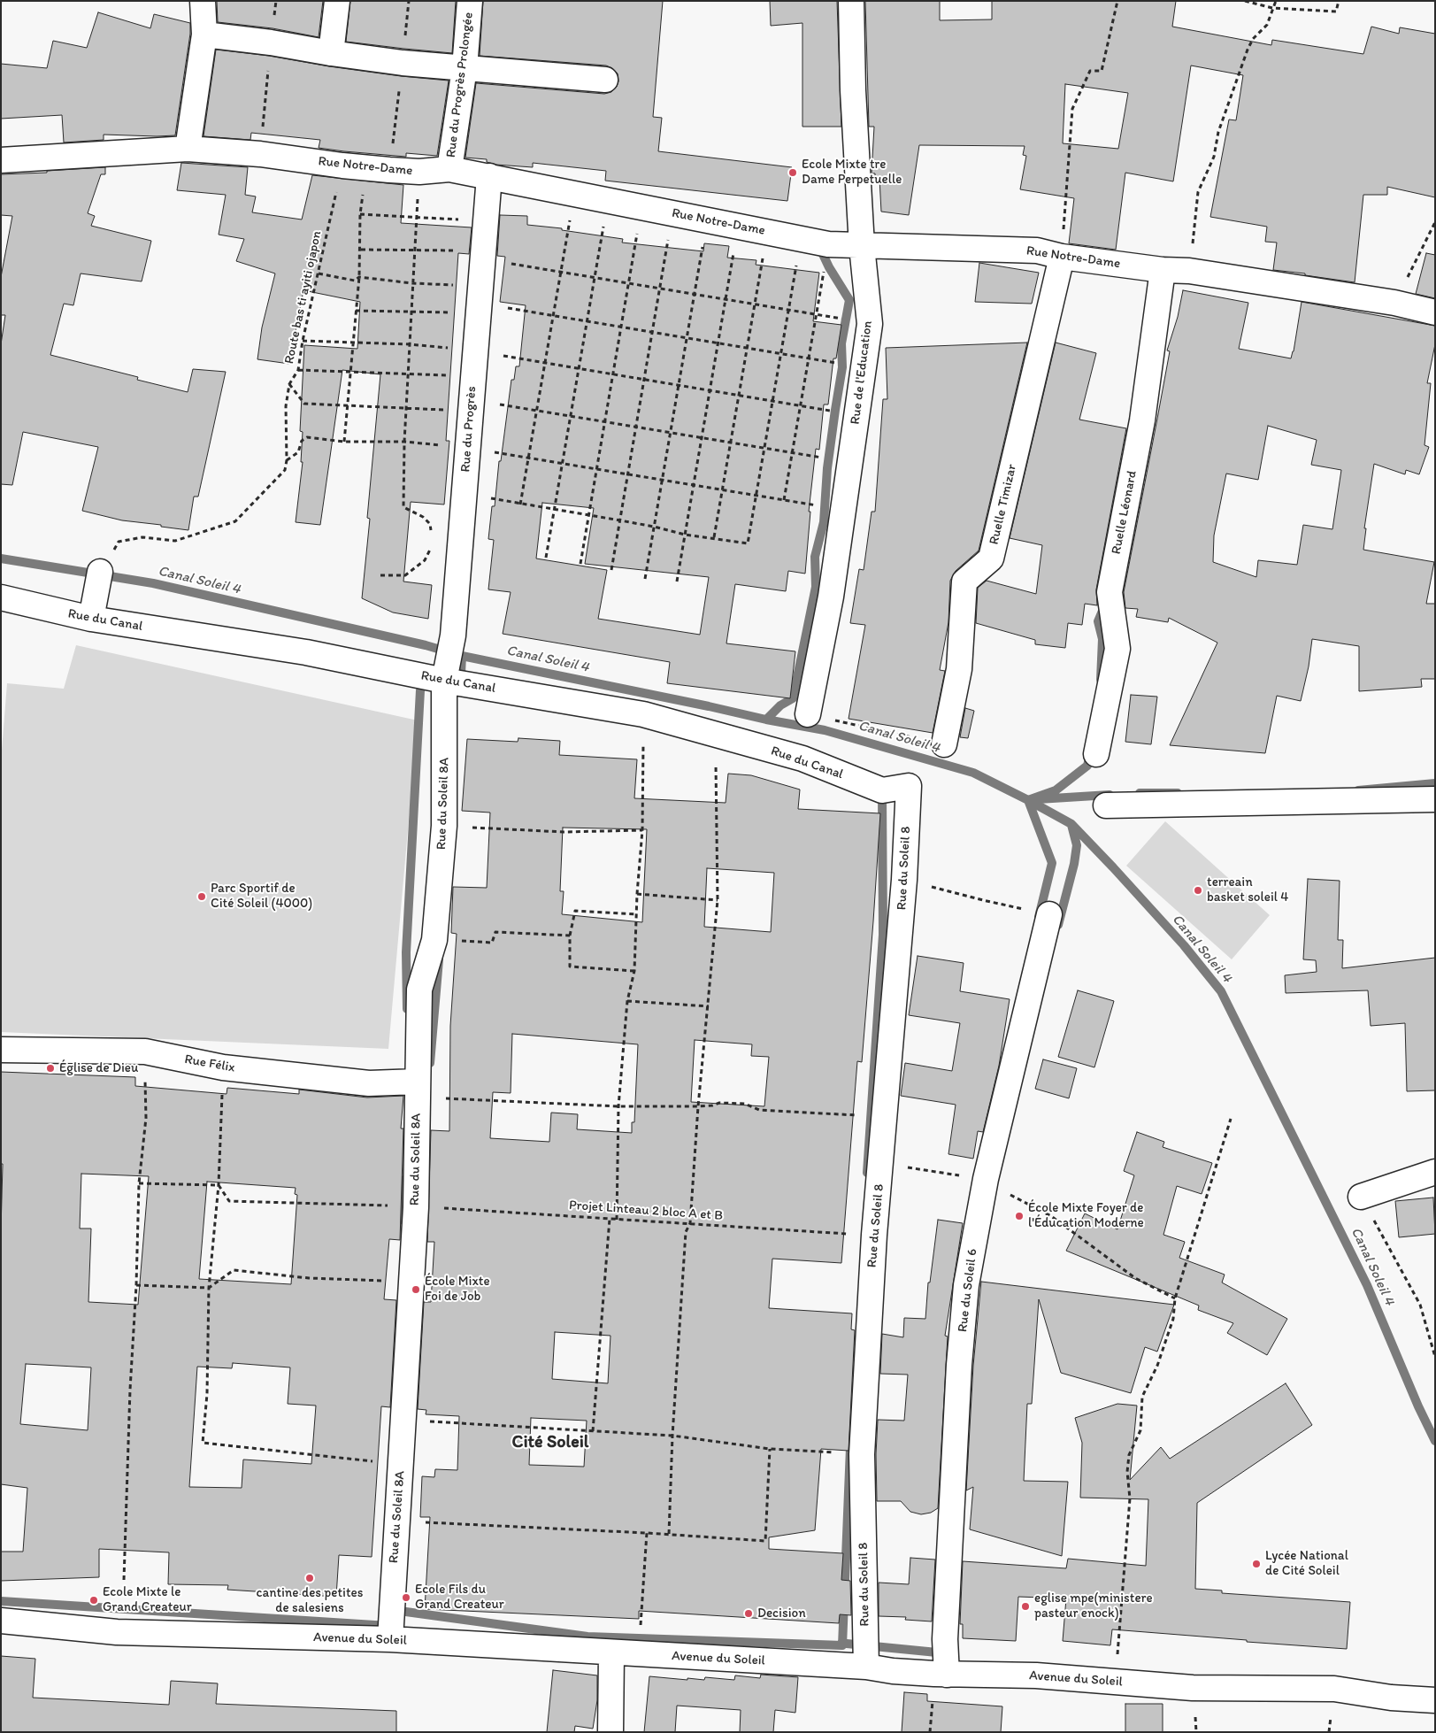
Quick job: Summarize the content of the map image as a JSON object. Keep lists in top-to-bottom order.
{
  "streets": {
    "street": [
      "Rue du Progrès Prolongée",
      "Rue Notre-Dame",
      "Rue de l'Education",
      "Rue du Progrès",
      "Ruelle Timizar",
      "Ruelle Léonard",
      "Rue du Canal",
      "Rue du Soleil 8A",
      "Rue du Soleil 8",
      "Rue Félix",
      "Rue du Soleil 6",
      "Avenue du Soleil"
    ],
    "path": ["Route bas ti ayiti ojapon", "Projet Linteau 2 bloc A et B"]
  },
  "crossings": [
    ["Rue du Progrès Prolongée", "Rue Notre-Dame"],
    ["Rue Notre-Dame", "Route bas ti ayiti ojapon"],
    ["Rue Notre-Dame", "Rue de l'Education"],
    ["Rue Notre-Dame", "Rue du Progrès"],
    ["Rue Notre-Dame", "Ruelle Timizar"],
    ["Rue Notre-Dame", "Ruelle Léonard"],
    ["Rue du Progrès", "Rue du Canal"],
    ["Rue du Progrès", "Rue du Soleil 8A"],
    ["Rue du Canal", "Rue du Soleil 8A"],
    ["Rue du Canal", "Rue du Soleil 8"],
    ["Rue du Soleil 8A", "Rue Félix"],
    ["Rue du Soleil 8A", "Projet Linteau 2 bloc A et B"],
    ["Rue du Soleil 8A", "Avenue du Soleil"],
    ["Rue du Soleil 8", "Projet Linteau 2 bloc A et B"],
    ["Rue du Soleil 8", "Avenue du Soleil"],
    ["Rue du Soleil 6", "Avenue du Soleil"]
  ],
  "districts": ["Cité Soleil"],
  "water": ["Canal Soleil 4"],
  "places": [
    "Ecole Mixte tre Dame Perpetuelle",
    "terreain basket soleil 4",
    "Parc Sportif de Cité Soleil (4000)",
    "Église de Dieu",
    "École Mixte Foyer de l'Éducation Moderne",
    "École Mixte Foi de Job",
    "Lycée National de Cité Soleil",
    "cantine des petites de salesiens",
    "Ecole Fils du Grand Createur",
    "Ecole Mixte le Grand Createur",
    "eglise mpe(ministere pasteur enock)",
    "Decision"
  ]
}
